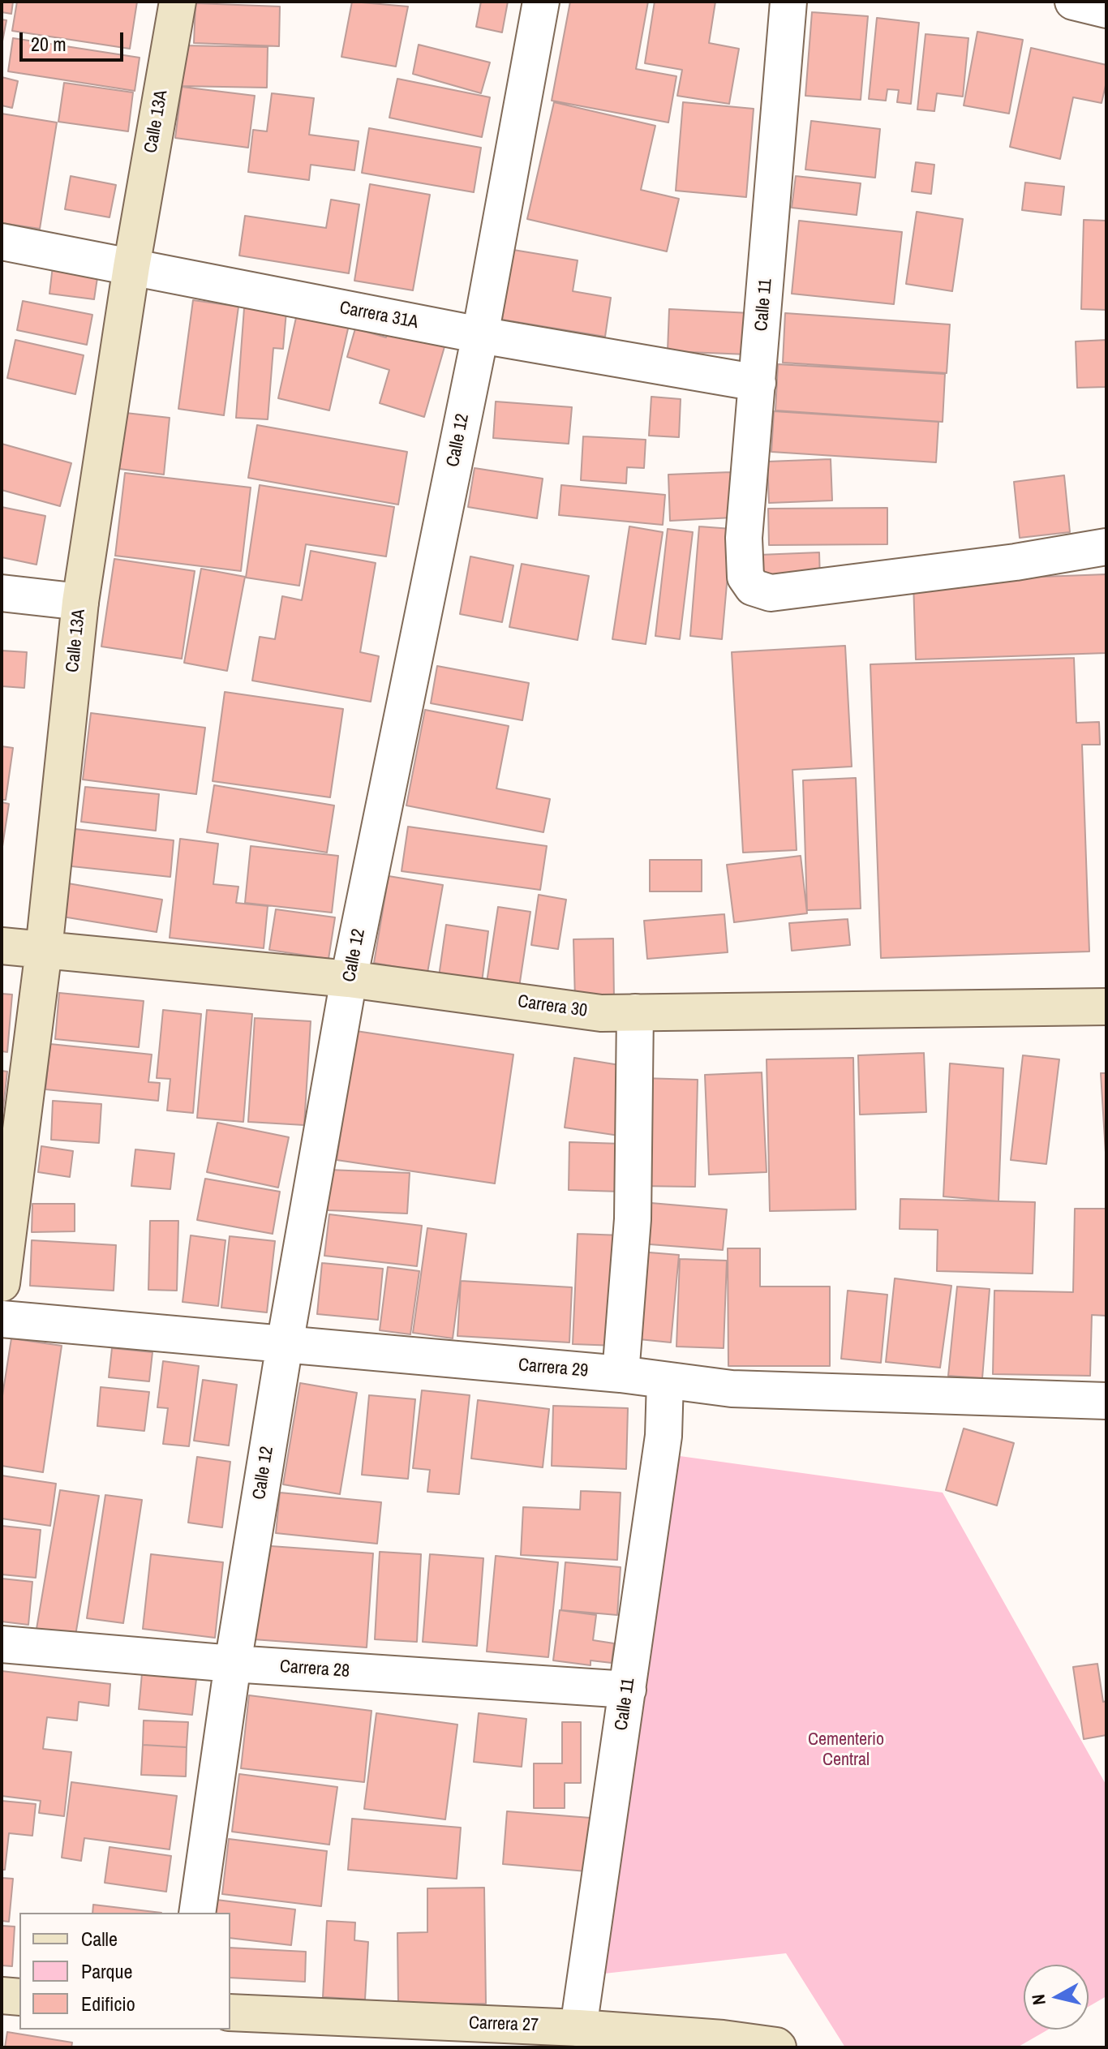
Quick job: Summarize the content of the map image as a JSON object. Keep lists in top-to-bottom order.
{
  "streets": {
    "street": [
      "Calle 13A",
      "Calle 11",
      "Carrera 31A",
      "Calle 12",
      "Carrera 30",
      "Carrera 29",
      "Carrera 28",
      "Carrera 27"
    ]
  },
  "crossings": [
    ["Calle 13A", "Carrera 31A"],
    ["Calle 13A", "Carrera 30"],
    ["Calle 11", "Carrera 31A"],
    ["Calle 11", "Carrera 29"],
    ["Calle 11", "Carrera 28"],
    ["Calle 11", "Carrera 27"],
    ["Carrera 31A", "Calle 12"],
    ["Calle 12", "Carrera 30"],
    ["Calle 12", "Carrera 29"],
    ["Calle 12", "Carrera 28"]
  ],
  "parks": ["Cementerio Central"],
  "legend": ["Calle", "Parque", "Edificio"],
  "scale_bar": "20 m",
  "north": "left"
}
